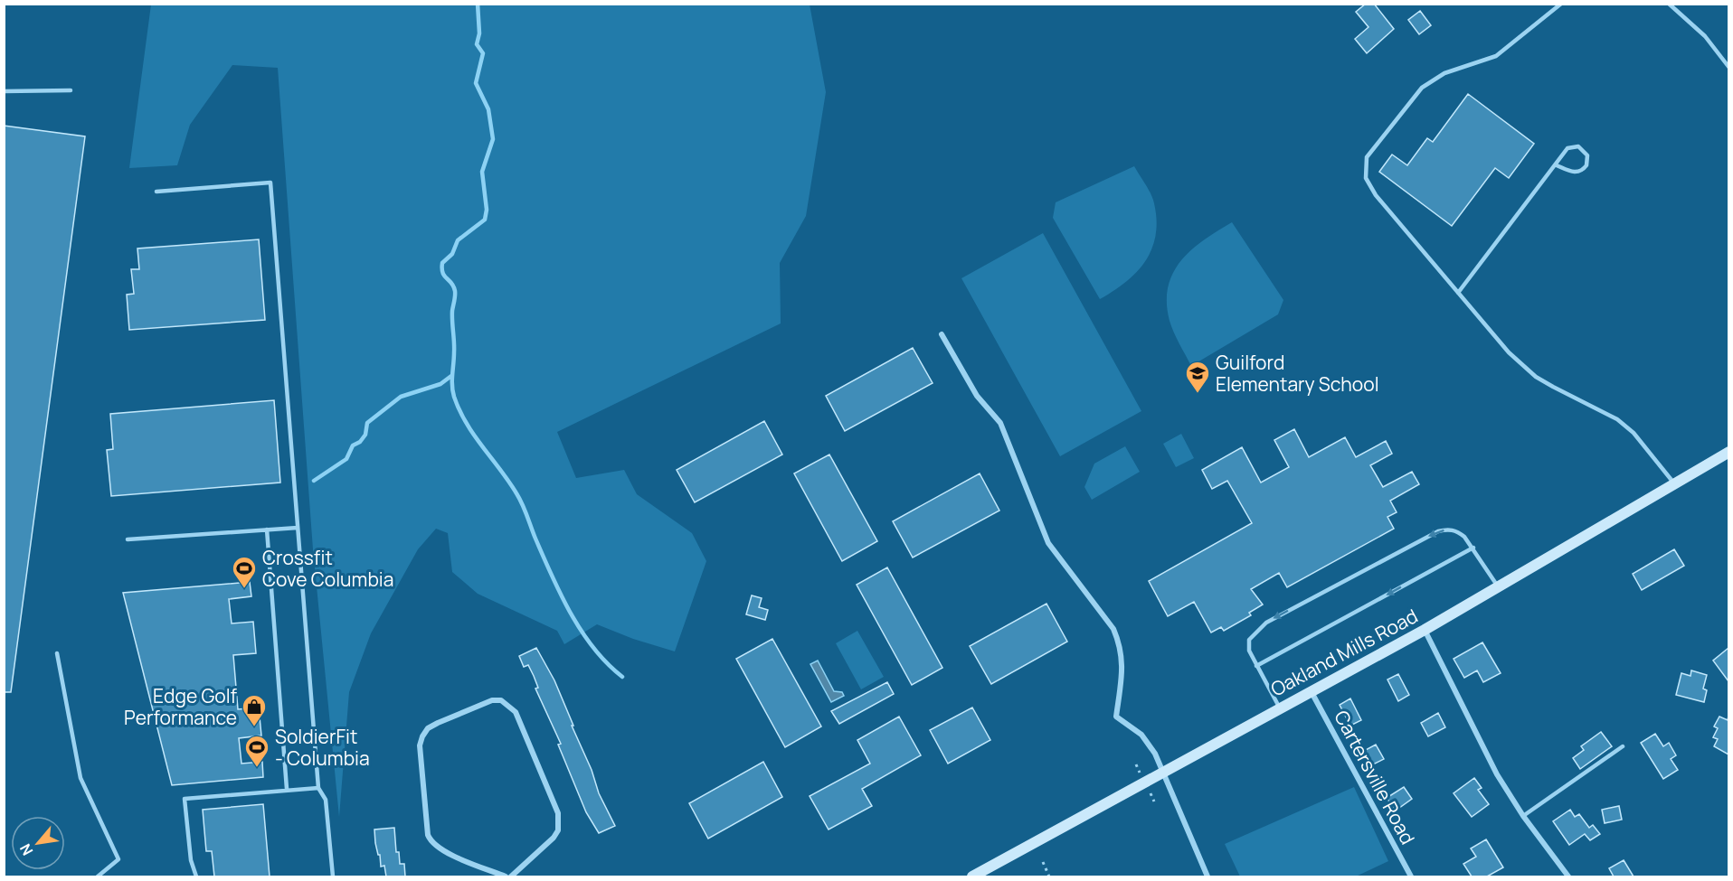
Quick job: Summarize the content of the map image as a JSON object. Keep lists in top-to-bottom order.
{
  "streets": {
    "street": ["Oakland Mills Road", "Cartersville Road"]
  },
  "crossings": [
    ["Oakland Mills Road", "Cartersville Road"]
  ],
  "places": {
    "school or university": ["Guilford Elementary School"],
    "sports": ["Crossfit Cove Columbia", "SoldierFit - Columbia"],
    "shop": ["Edge Golf Performance"]
  },
  "north": "bottom left"
}
